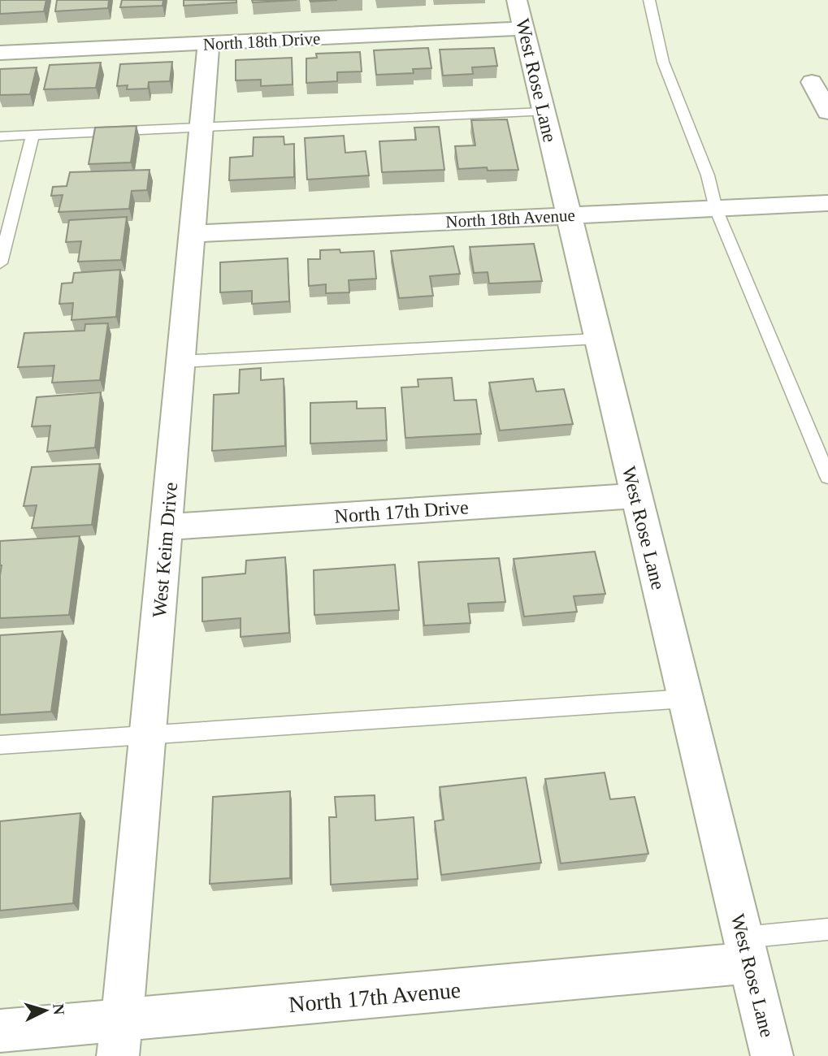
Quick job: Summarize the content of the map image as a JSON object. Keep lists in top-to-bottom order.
{
  "streets": {
    "street": [
      "North 18th Drive",
      "West Rose Lane",
      "North 18th Avenue",
      "North 17th Drive",
      "West Keim Drive",
      "North 17th Avenue"
    ]
  },
  "crossings": [
    ["North 18th Drive", "West Rose Lane"],
    ["North 18th Drive", "West Keim Drive"],
    ["West Rose Lane", "North 18th Avenue"],
    ["West Rose Lane", "North 17th Drive"],
    ["West Rose Lane", "North 17th Avenue"],
    ["North 18th Avenue", "West Keim Drive"],
    ["North 17th Drive", "West Keim Drive"],
    ["West Keim Drive", "North 17th Avenue"]
  ],
  "north": "right"
}
